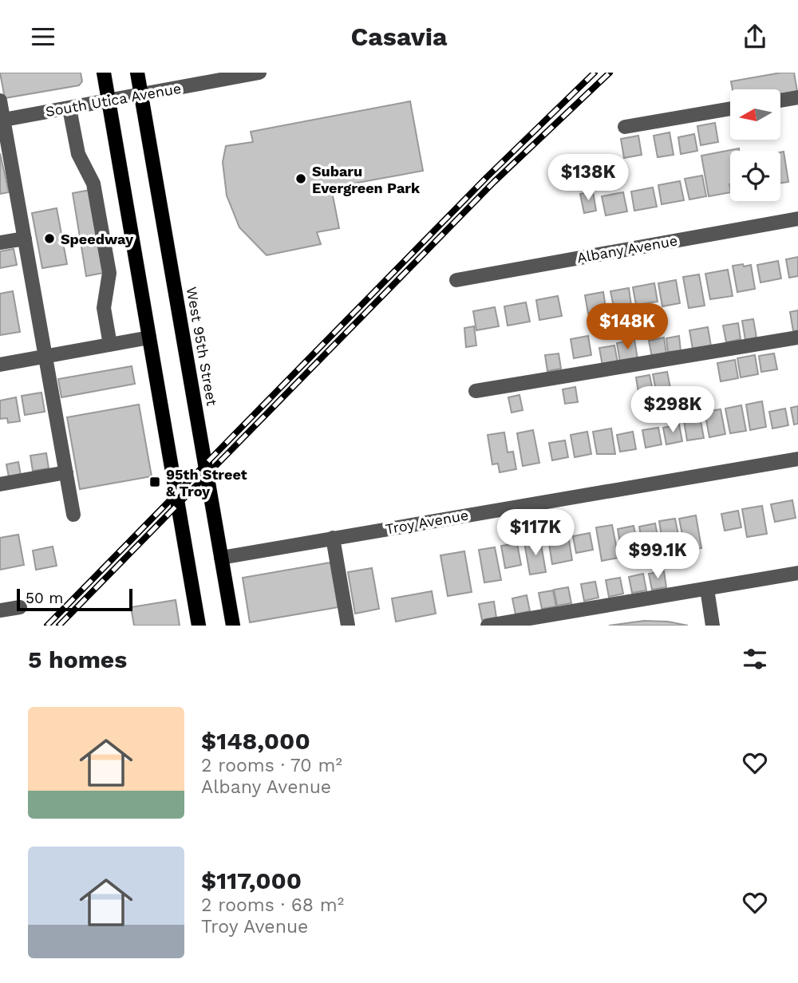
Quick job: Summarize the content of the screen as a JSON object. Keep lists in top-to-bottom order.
{
  "streets": {
    "main road": ["West 95th Street"],
    "street": ["South Utica Avenue", "Albany Avenue", "Troy Avenue"]
  },
  "crossings": [
    ["South Utica Avenue", "West 95th Street"],
    ["West 95th Street", "Troy Avenue"]
  ],
  "places": {
    "other": ["Subaru Evergreen Park", "Speedway"],
    "transit": ["95th Street & Troy"]
  },
  "scale_bar": "50 m",
  "north": "left",
  "page": {
    "header": "Casavia",
    "price": [
      "$138K",
      "$148K",
      "$298K",
      "$117K",
      "$99.1K"
    ],
    "scale": "50 m",
    "heading": "5 homes",
    "list": [
      {
        "name": "$148,000",
        "note": "2 rooms · 70 m² · Albany Avenue"
      },
      {
        "name": "$117,000",
        "note": "2 rooms · 68 m² · Troy Avenue"
      }
    ]
  }
}
